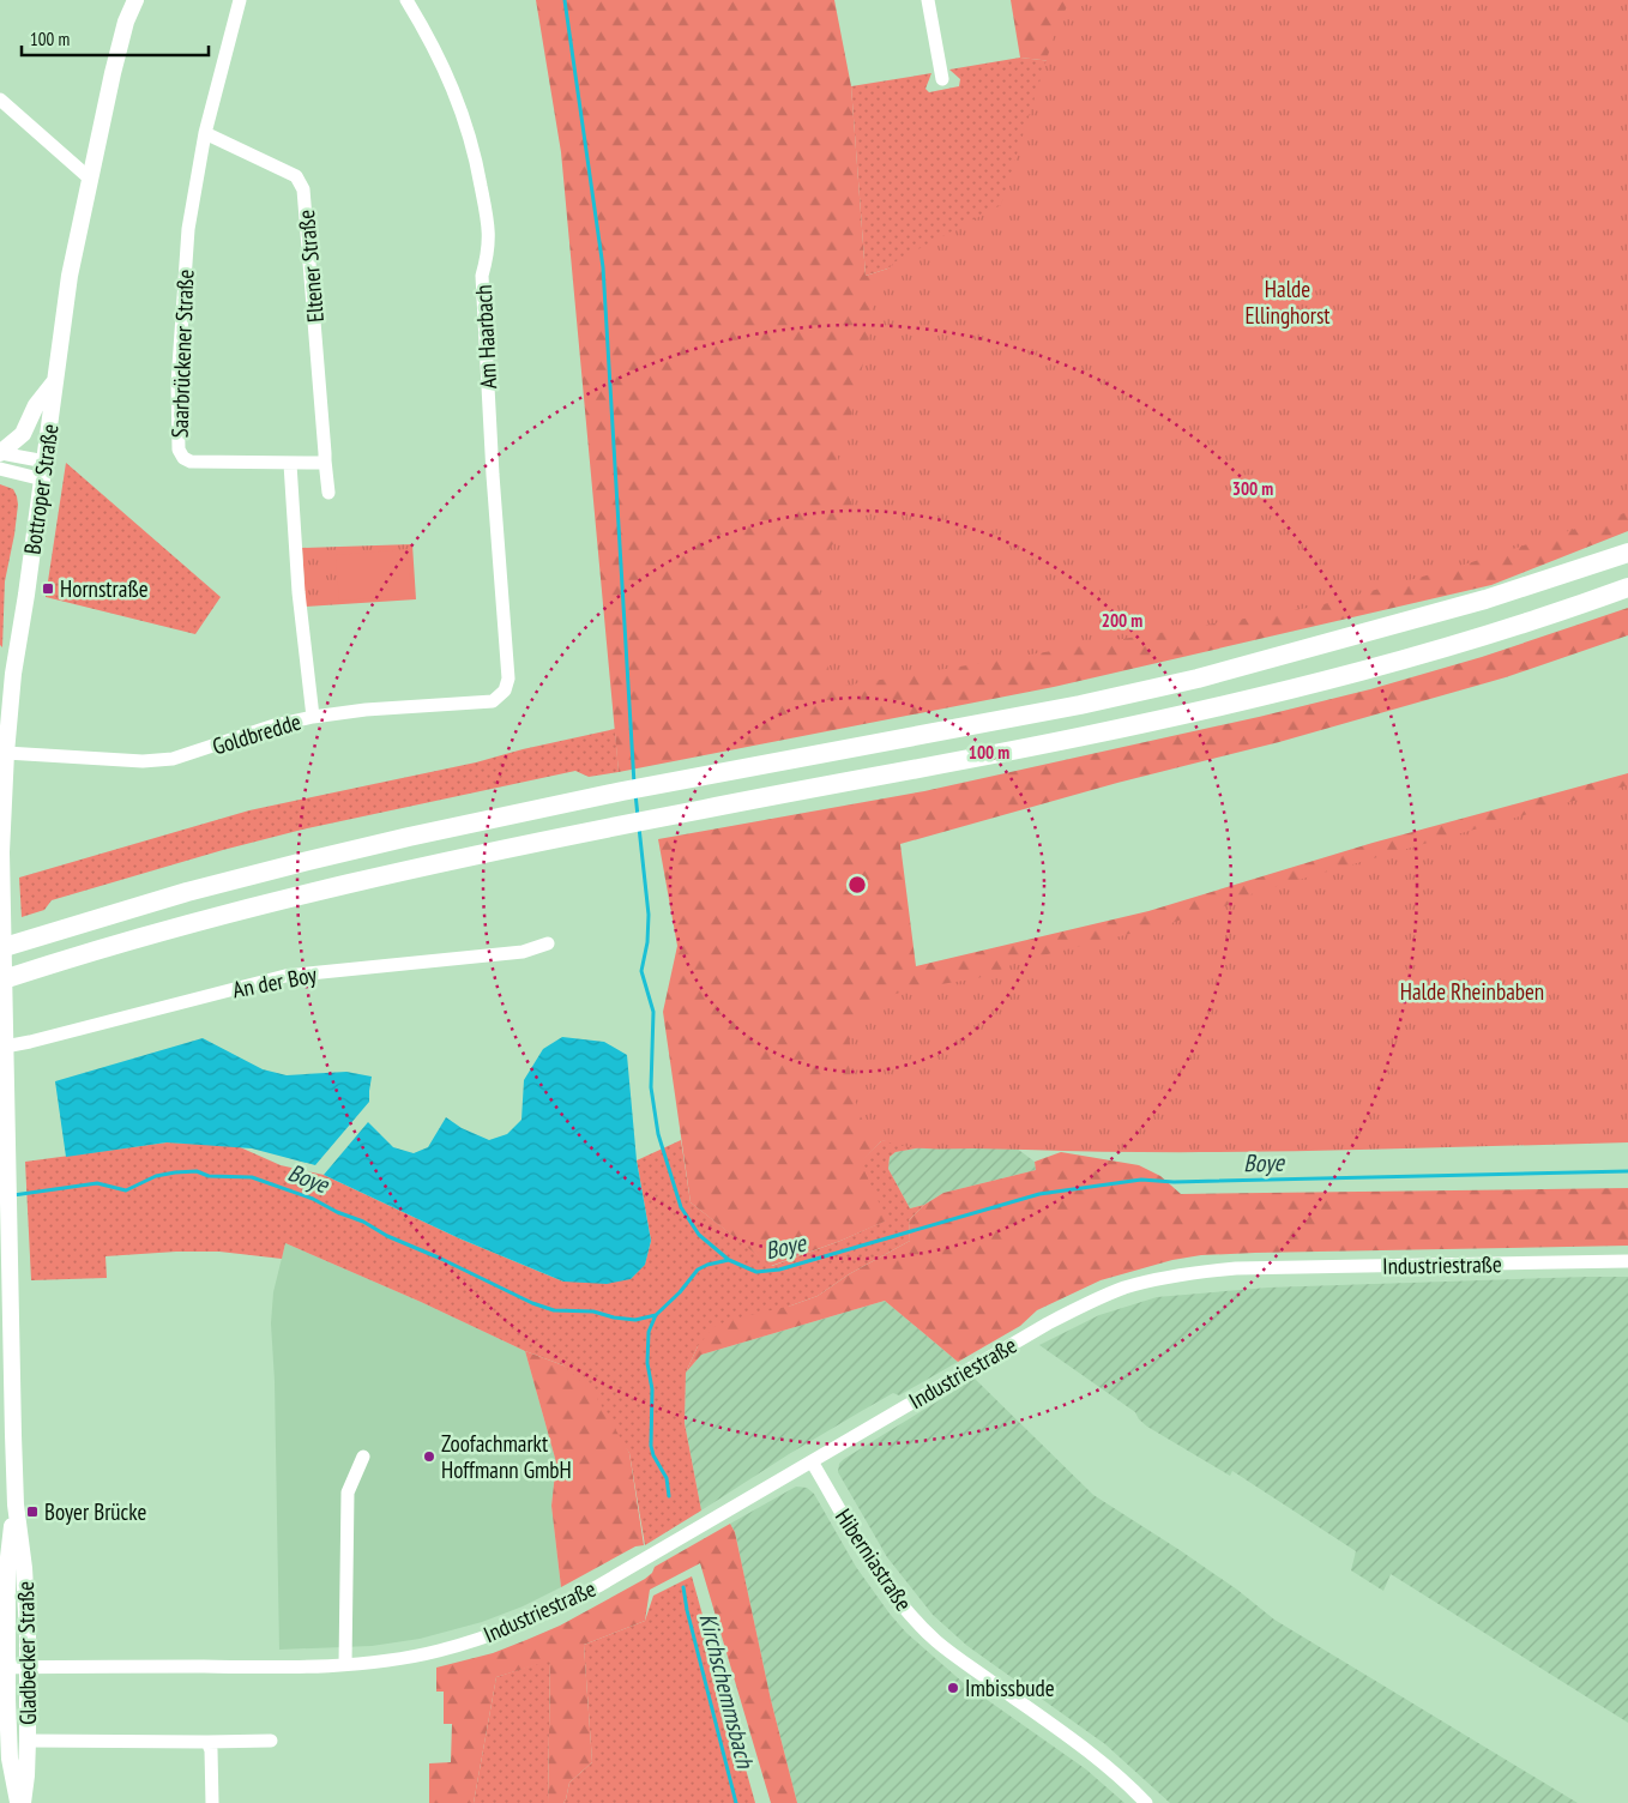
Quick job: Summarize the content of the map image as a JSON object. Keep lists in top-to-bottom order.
{
  "streets": {
    "main road": ["Bottroper Straße", "Gladbecker Straße"],
    "street": [
      "Eltener Straße",
      "Am Haarbach",
      "Saarbrückener Straße",
      "Goldbredde",
      "An der Boy",
      "Industriestraße",
      "Hiberniastraße"
    ]
  },
  "crossings": [
    ["Eltener Straße", "Saarbrückener Straße"],
    ["Am Haarbach", "Goldbredde"],
    ["Bottroper Straße", "Goldbredde"],
    ["Bottroper Straße", "Gladbecker Straße"],
    ["An der Boy", "Gladbecker Straße"],
    ["Industriestraße", "Hiberniastraße"],
    ["Industriestraße", "Gladbecker Straße"]
  ],
  "water": ["Boye", "Kirchschemmsbach"],
  "parks": ["Halde Ellinghorst", "Halde Rheinbaben"],
  "places": {
    "transit": ["Hornstraße", "Boyer Brücke"],
    "other": ["Zoofachmarkt Hoffmann GmbH", "Imbissbude"]
  },
  "scale_bar": "100 m",
  "rings": ["300 m", "200 m", "100 m"]
}
